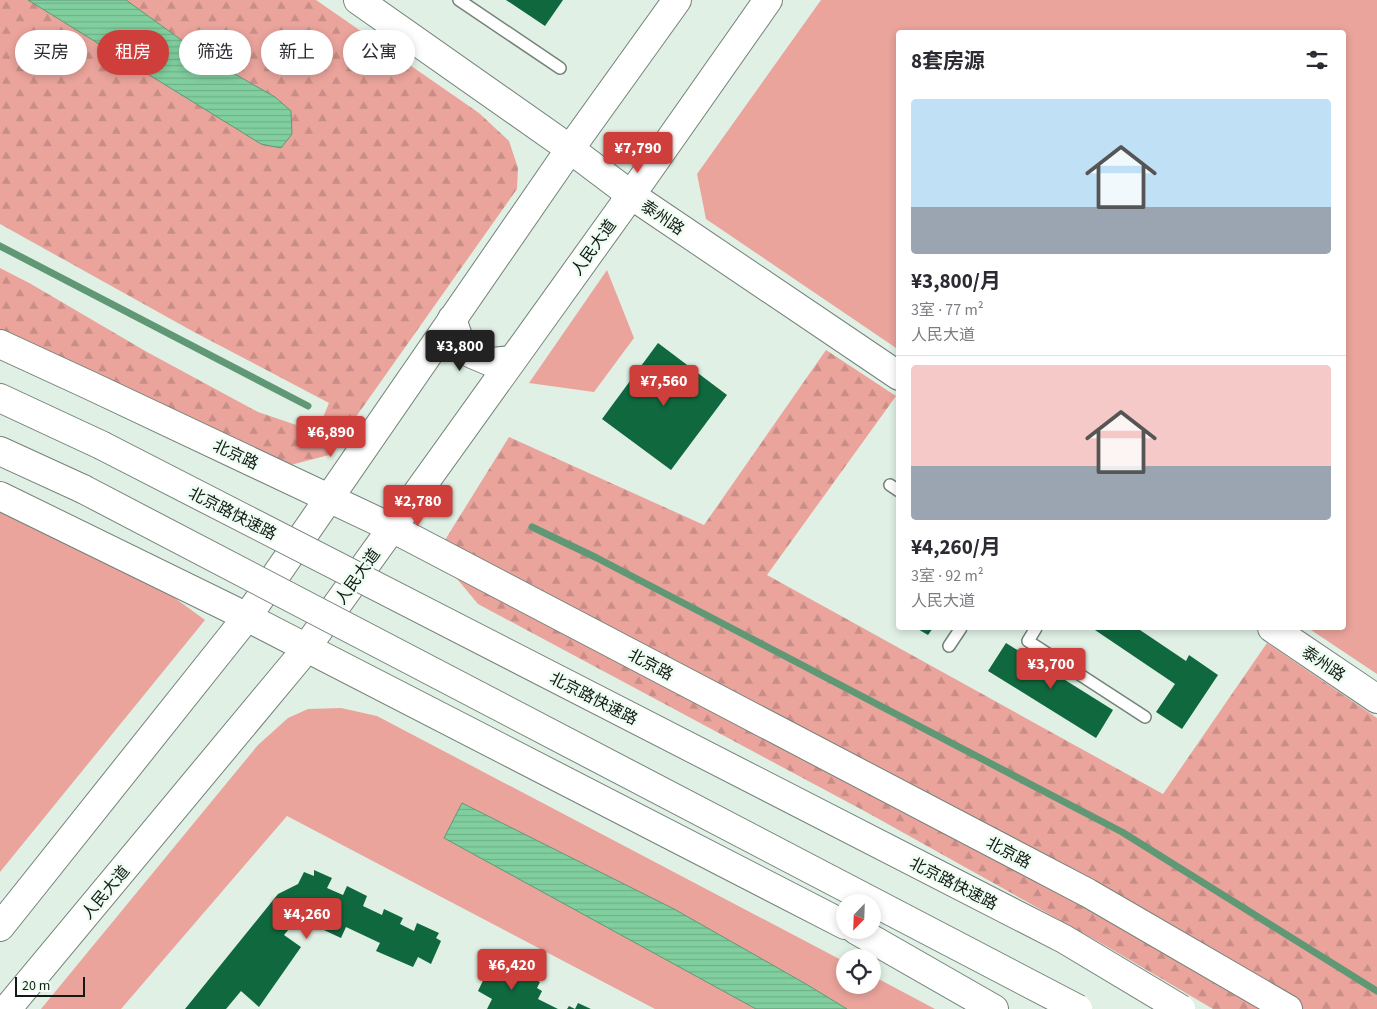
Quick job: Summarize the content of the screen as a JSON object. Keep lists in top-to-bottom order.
{
  "streets": {
    "main road": [
      "泰州路",
      "人民大道",
      "北京路",
      "北京路快速路"
    ]
  },
  "crossings": [
    ["泰州路", "人民大道"],
    ["人民大道", "北京路"]
  ],
  "scale_bar": "20 m",
  "north": "bottom left",
  "page": {
    "chip": [
      "买房",
      "租房",
      "筛选",
      "新上",
      "公寓"
    ],
    "heading": "8套房源",
    "list": [
      {
        "name": "¥3,800/月",
        "note": "3室 · 77 m² · 人民大道"
      },
      {
        "name": "¥4,260/月",
        "note": "3室 · 92 m² · 人民大道"
      }
    ],
    "price": [
      "¥7,790",
      "¥3,800",
      "¥7,560",
      "¥6,890",
      "¥2,780",
      "¥3,700",
      "¥4,260",
      "¥6,420"
    ],
    "scale": "20 m"
  }
}
